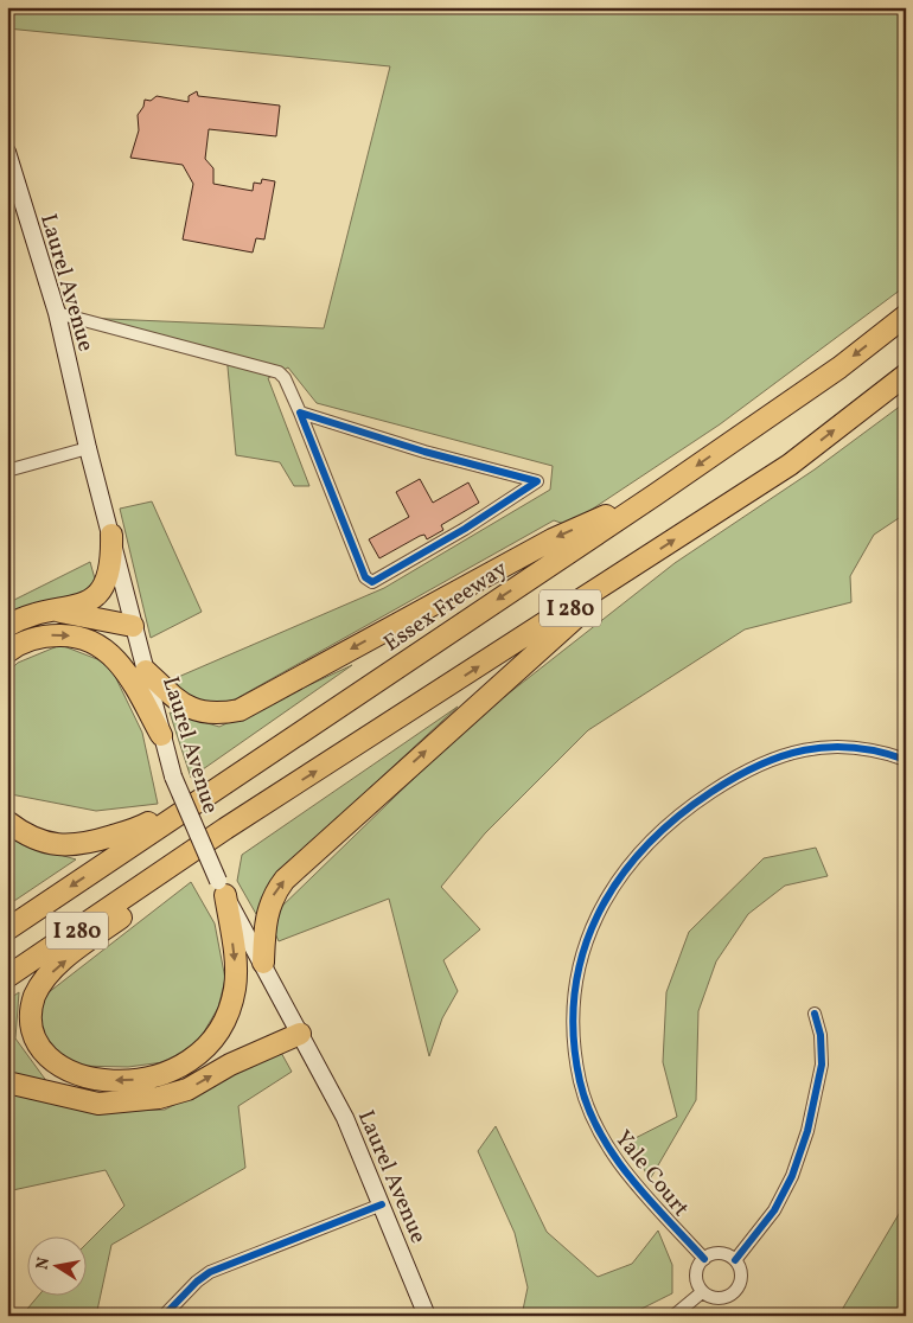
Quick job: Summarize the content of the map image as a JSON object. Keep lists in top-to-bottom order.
{
  "streets": {
    "highway": ["Essex Freeway", "I 280"],
    "main road": ["Laurel Avenue"],
    "street": ["Yale Court"]
  },
  "north": "left"
}
